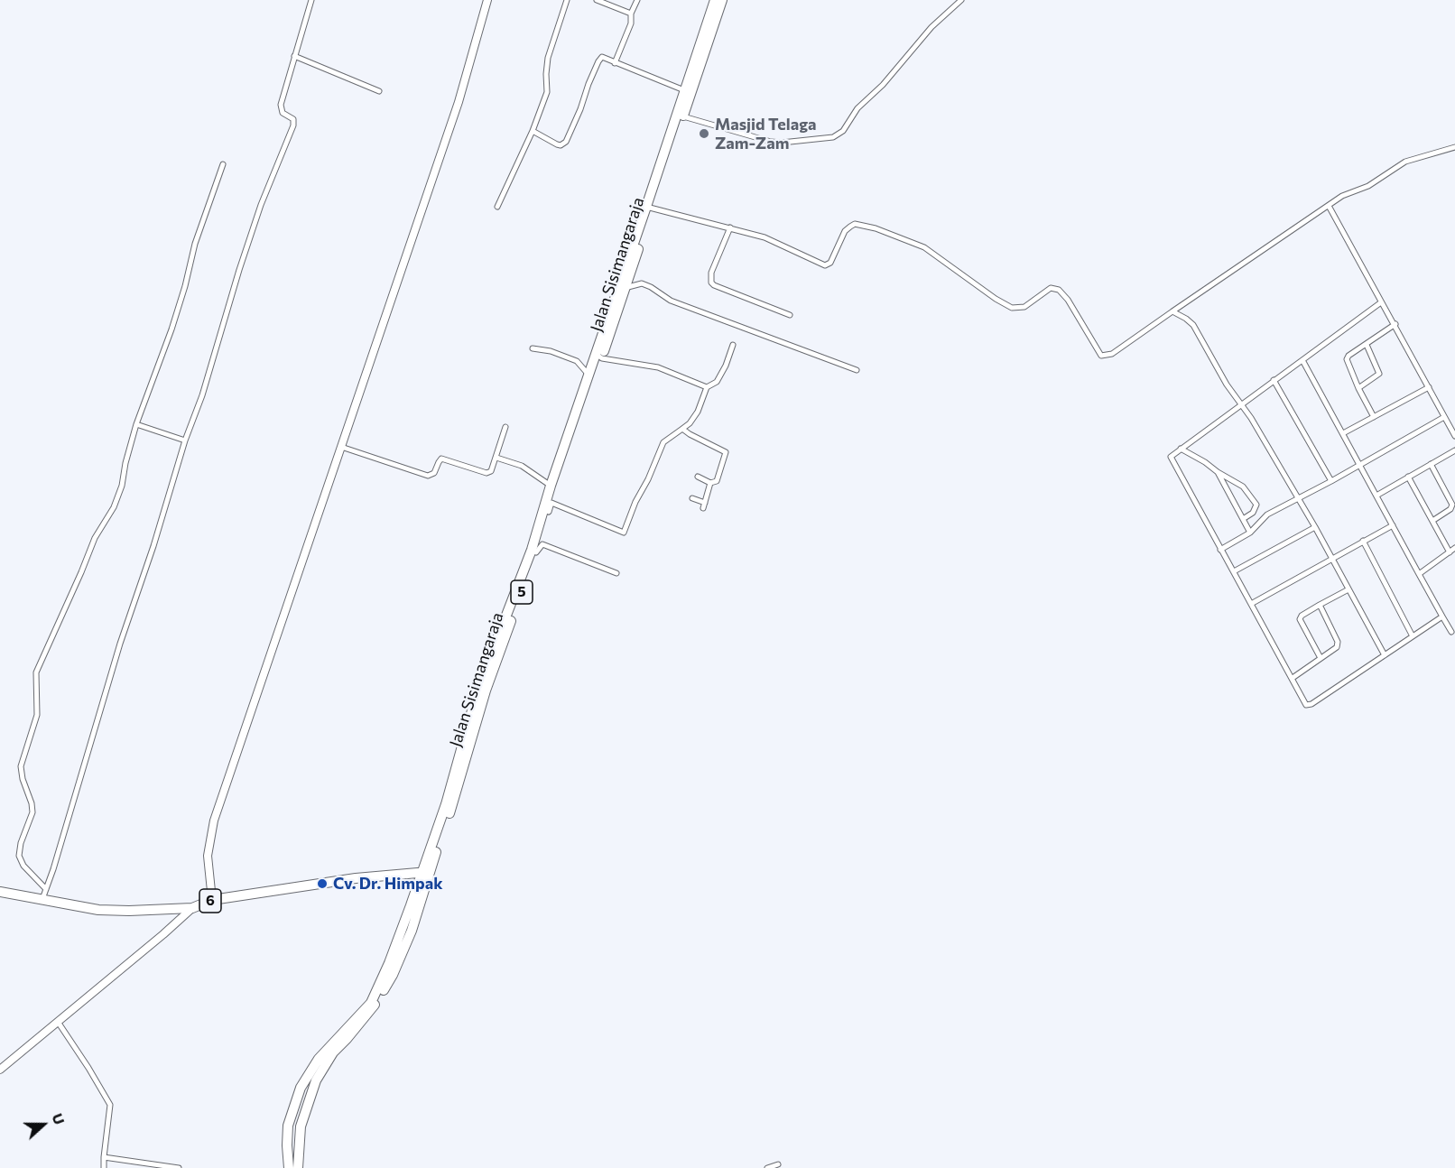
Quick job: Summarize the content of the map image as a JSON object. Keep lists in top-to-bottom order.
{
  "streets": {
    "highway": ["Jalan Sisimangaraja", "5", "6"]
  },
  "crossings": [
    ["Jalan Sisimangaraja", "6"]
  ],
  "places": ["Masjid Telaga Zam-Zam", "Cv. Dr. Himpak"],
  "north": "right"
}
